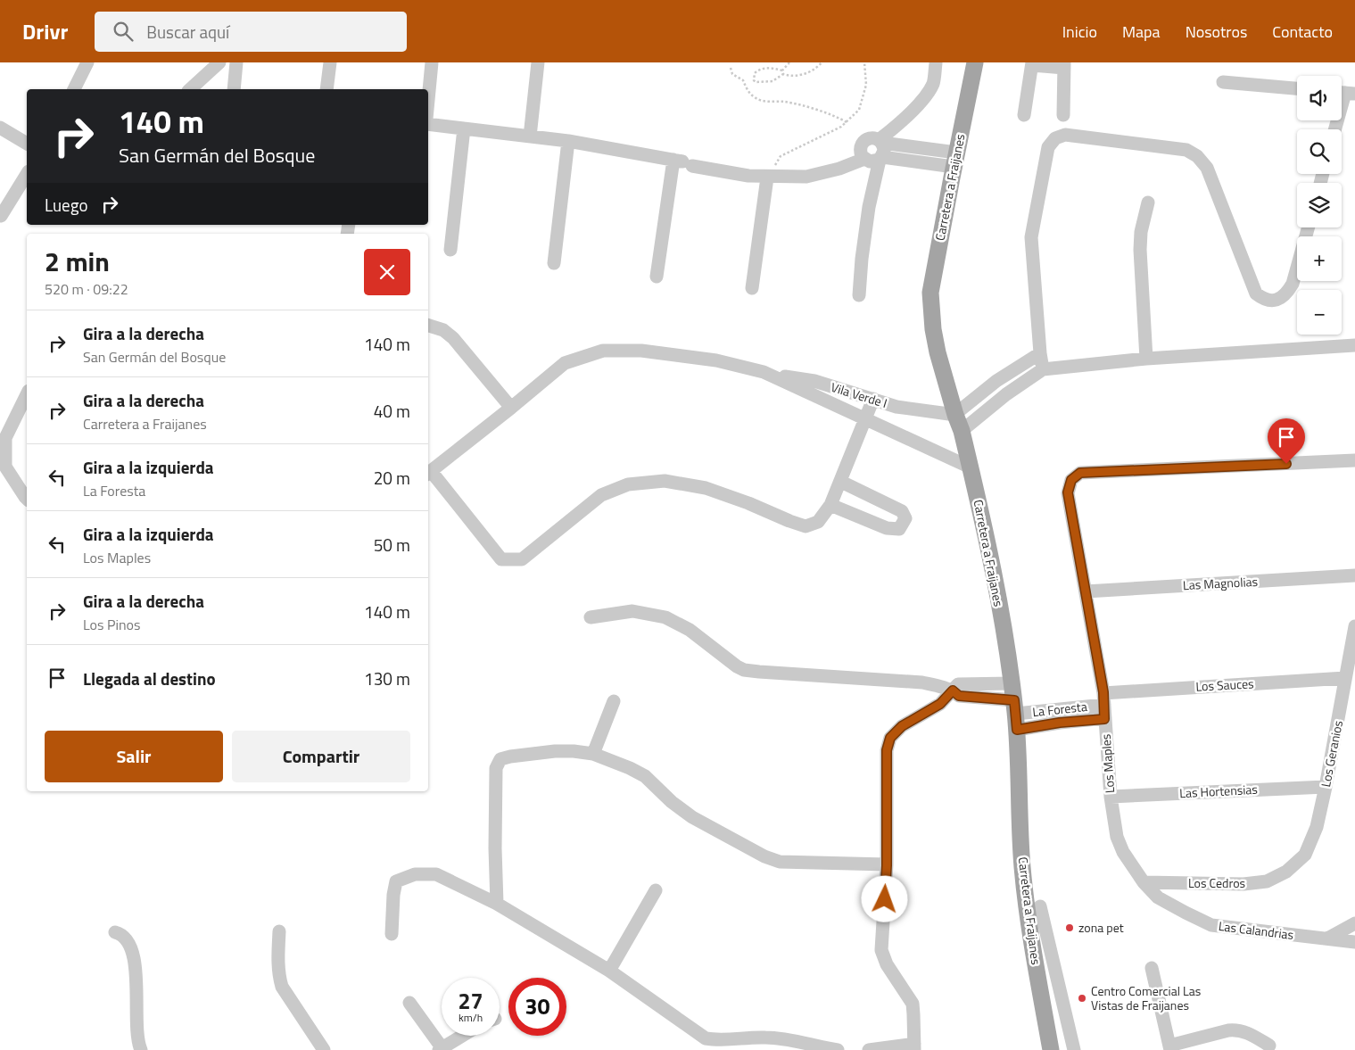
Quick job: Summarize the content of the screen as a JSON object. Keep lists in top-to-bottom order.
{
  "streets": {
    "main road": ["Carretera a Fraijanes"],
    "street": [
      "Vila Verde I",
      "Las Magnolias",
      "Los Sauces",
      "La Foresta",
      "Los Geranios",
      "Los Maples",
      "Las Hortensias",
      "Los Cedros",
      "Las Calandrias"
    ]
  },
  "crossings": [
    ["Carretera a Fraijanes", "Vila Verde I"],
    ["Carretera a Fraijanes", "La Foresta"],
    ["Las Magnolias", "Los Maples"],
    ["Los Sauces", "La Foresta"],
    ["Los Sauces", "Los Geranios"],
    ["Los Sauces", "Los Maples"],
    ["La Foresta", "Los Maples"],
    ["Los Geranios", "Las Hortensias"],
    ["Los Geranios", "Los Cedros"],
    ["Los Maples", "Las Hortensias"],
    ["Los Maples", "Los Cedros"],
    ["Los Maples", "Las Calandrias"],
    ["Los Cedros", "Las Calandrias"]
  ],
  "places": ["zona pet", "Centro Comercial Las Vistas de Fraijanes"],
  "page": {
    "header": "Drivr",
    "search": "Buscar aquí",
    "nav": [
      "Inicio",
      "Mapa",
      "Nosotros",
      "Contacto"
    ],
    "map_buttons": ["+", "−"],
    "turn": ["140 m", "San Germán del Bosque"],
    "then": "Luego",
    "heading": ["2 min", "520 m · 09:22"],
    "list": [
      {
        "name": "Gira a la derecha",
        "note": "San Germán del Bosque",
        "value": "140 m"
      },
      {
        "name": "Gira a la derecha",
        "note": "Carretera a Fraijanes",
        "value": "40 m"
      },
      {
        "name": "Gira a la izquierda",
        "note": "La Foresta",
        "value": "20 m"
      },
      {
        "name": "Gira a la izquierda",
        "note": "Los Maples",
        "value": "50 m"
      },
      {
        "name": "Gira a la derecha",
        "note": "Los Pinos",
        "value": "140 m"
      },
      {
        "name": "Llegada al destino",
        "value": "130 m"
      }
    ],
    "buttons": ["Salir", "Compartir"],
    "speed": "27 km/h",
    "limit": "30"
  }
}
